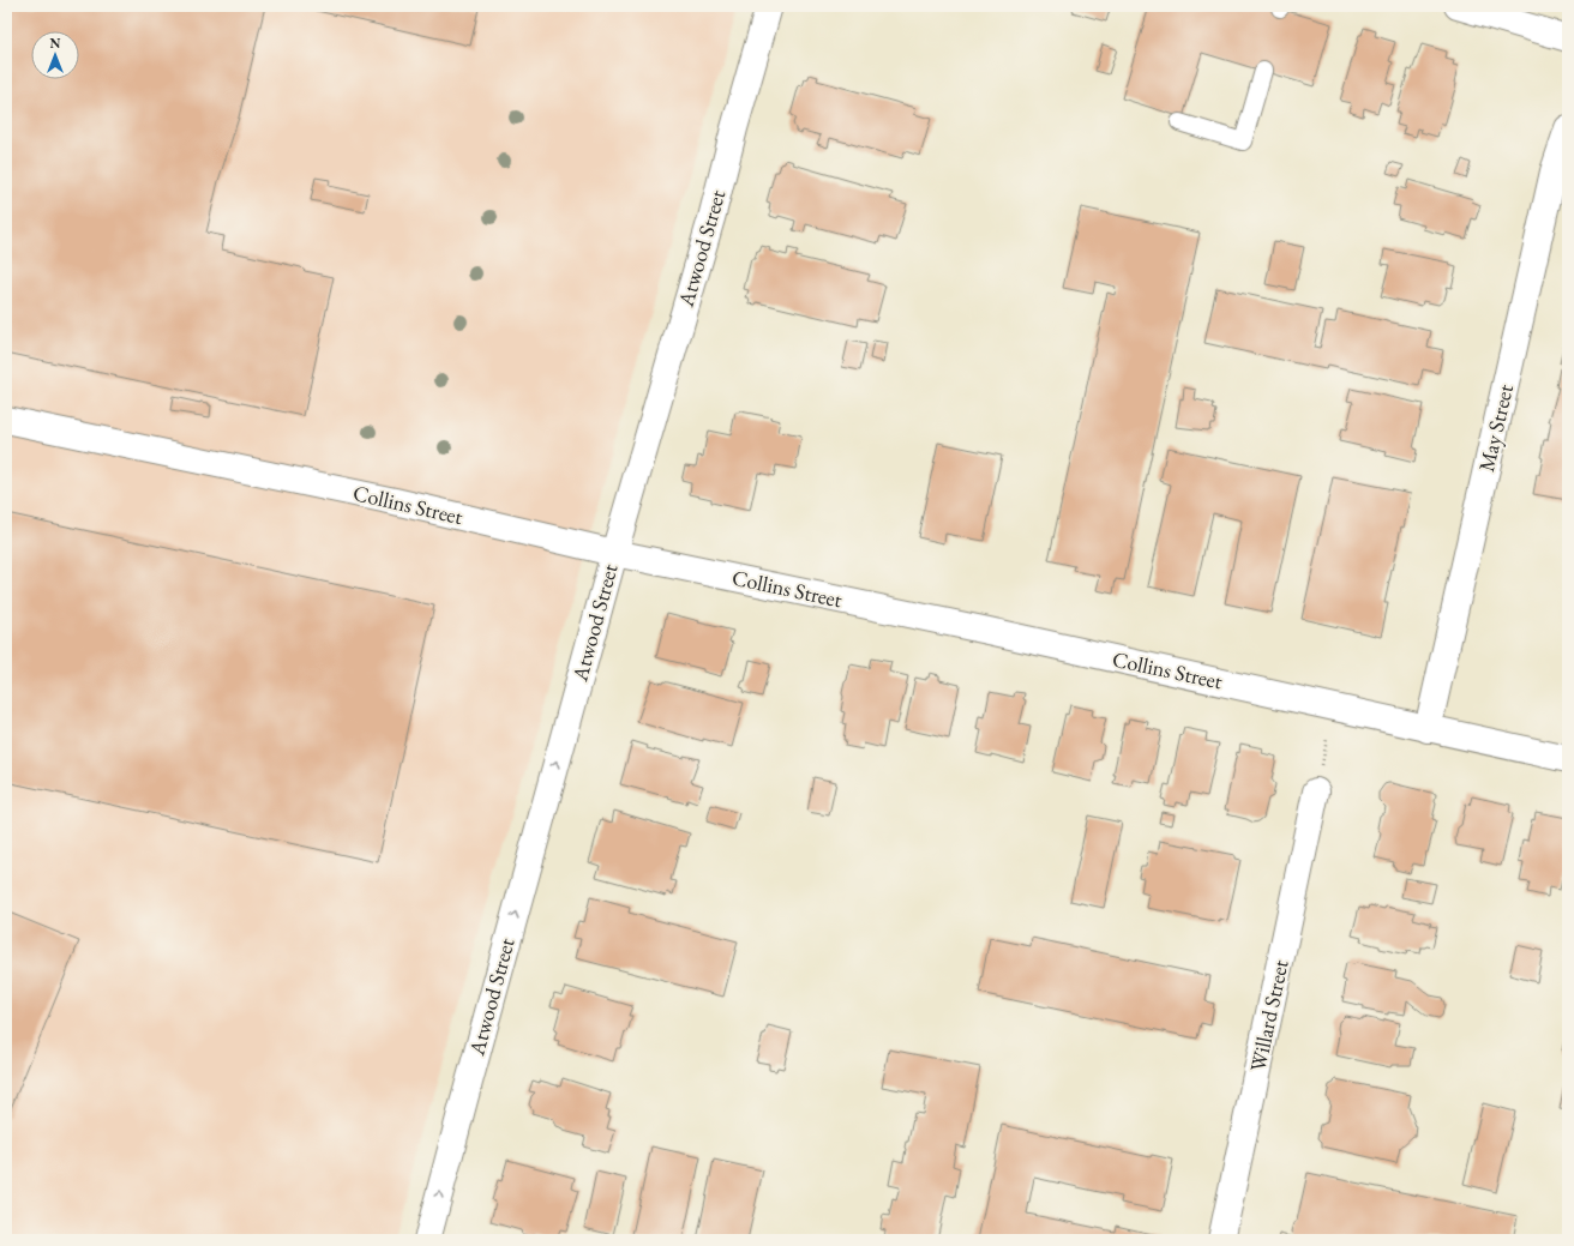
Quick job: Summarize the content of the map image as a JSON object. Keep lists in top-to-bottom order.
{
  "streets": {
    "street": [
      "Atwood Street",
      "May Street",
      "Collins Street",
      "Willard Street"
    ]
  },
  "crossings": [
    ["Atwood Street", "Collins Street"],
    ["May Street", "Collins Street"]
  ],
  "one_way": ["Atwood Street"],
  "north": "top"
}
